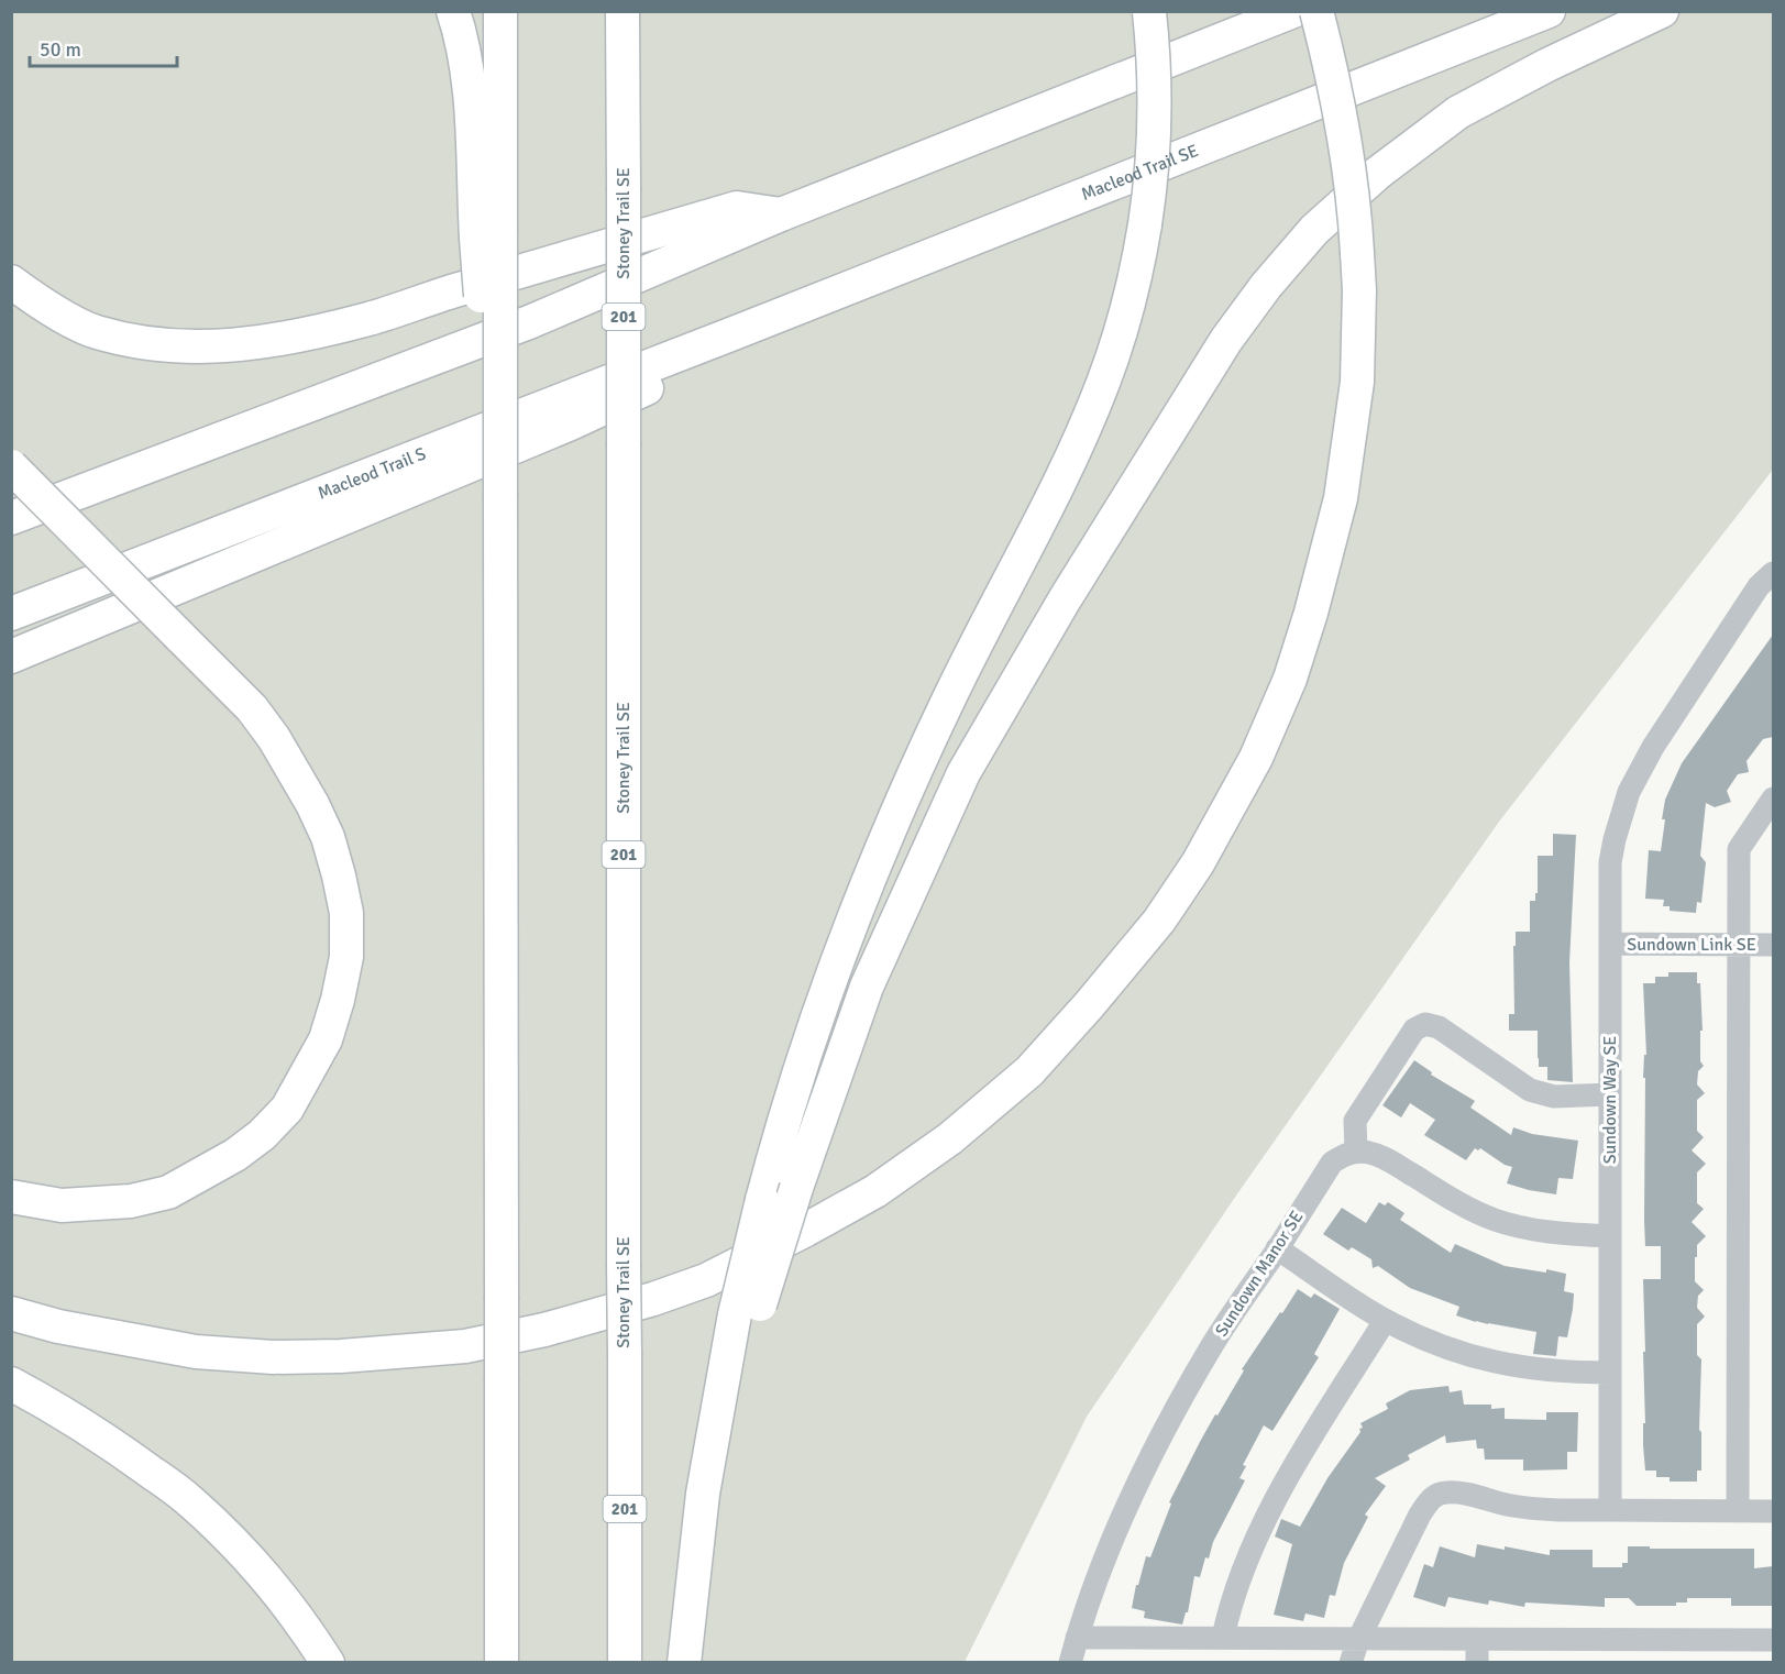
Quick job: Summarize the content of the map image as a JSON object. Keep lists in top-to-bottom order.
{
  "streets": {
    "highway": [
      "Macleod Trail SE",
      "Stoney Trail SE",
      "201",
      "Macleod Trail S"
    ],
    "street": ["Sundown Link SE", "Sundown Way SE", "Sundown Manor SE"]
  },
  "crossings": [
    ["Macleod Trail SE", "Macleod Trail S"],
    ["Sundown Link SE", "Sundown Way SE"]
  ],
  "scale_bar": "50 m"
}
